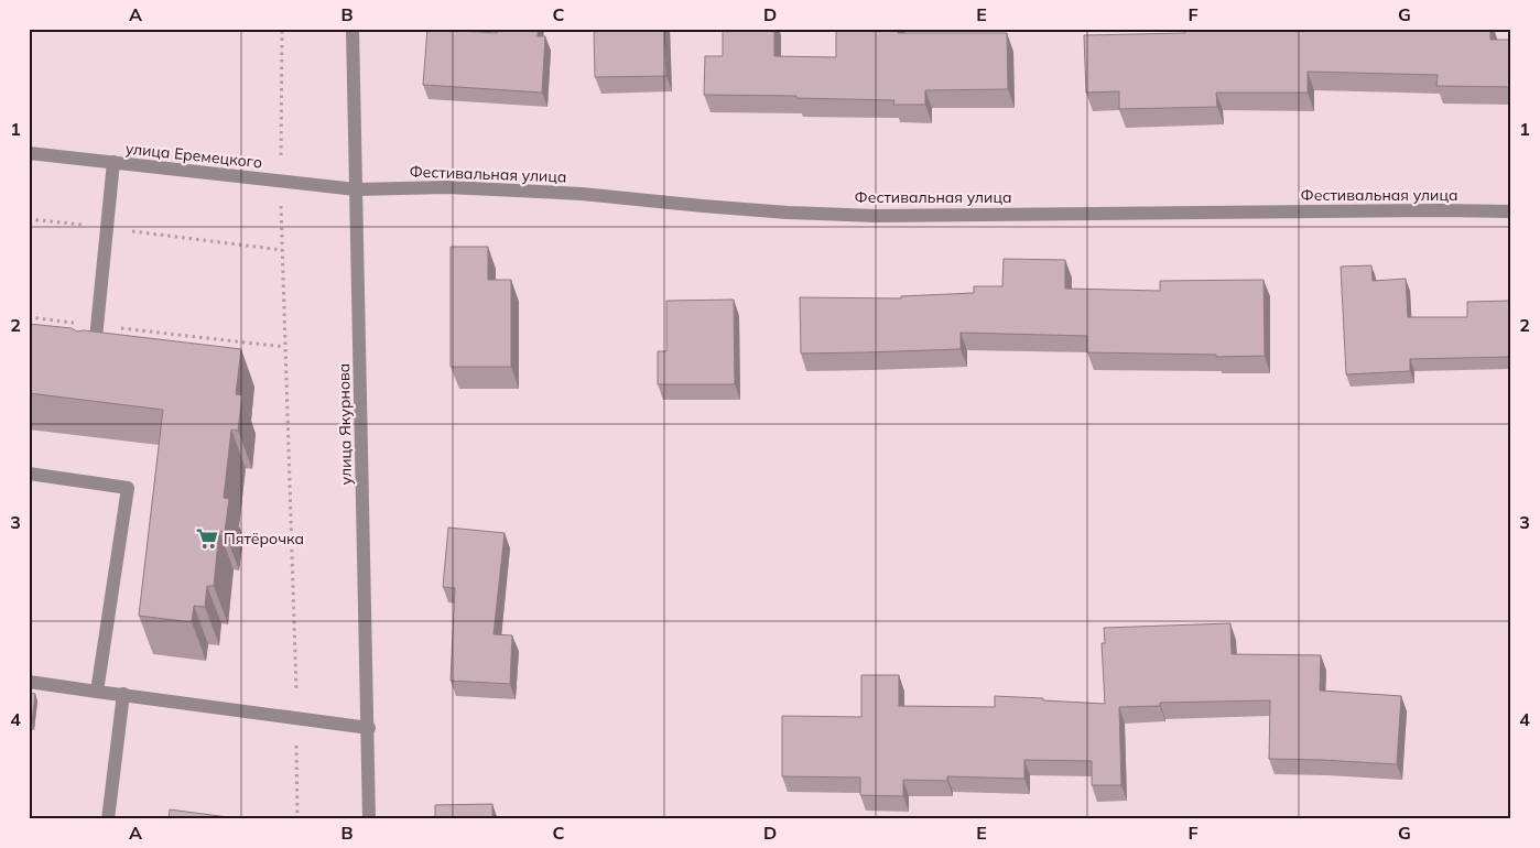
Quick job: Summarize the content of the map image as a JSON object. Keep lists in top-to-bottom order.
{
  "streets": {
    "street": ["улица Еремецкого", "Фестивальная улица", "улица Якурнова"]
  },
  "crossings": [
    ["улица Еремецкого", "Фестивальная улица"],
    ["улица Еремецкого", "улица Якурнова"],
    ["Фестивальная улица", "улица Якурнова"]
  ],
  "places": {
    "supermarket": ["Пятёрочка"]
  },
  "grid": {
    "columns": [
      "A",
      "B",
      "C",
      "D",
      "E",
      "F",
      "G"
    ],
    "rows": [
      "1",
      "2",
      "3",
      "4"
    ]
  }
}
